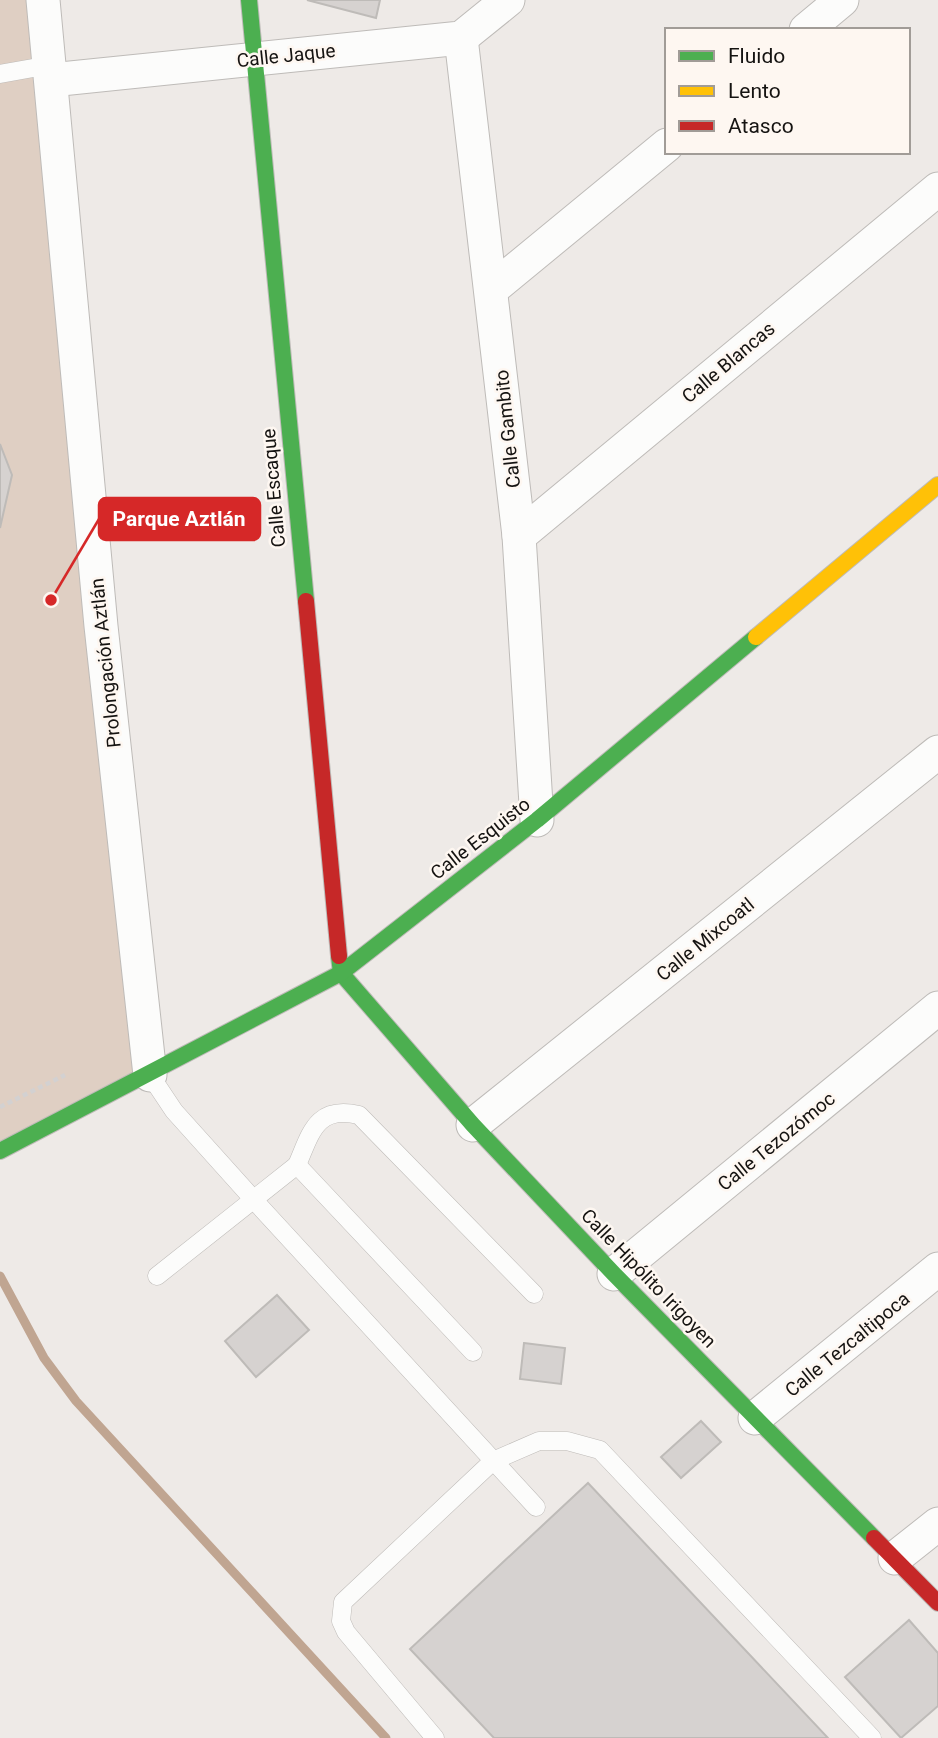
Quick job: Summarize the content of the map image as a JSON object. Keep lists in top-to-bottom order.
{
  "streets": {
    "street": [
      "Calle Jaque",
      "Calle Blancas",
      "Calle Gambito",
      "Calle Escaque",
      "Prolongación Aztlán",
      "Calle Esquisto",
      "Calle Mixcoatl",
      "Calle Tezozómoc",
      "Calle Hipólito Irigoyen",
      "Calle Tezcaltipoca"
    ]
  },
  "crossings": [
    ["Calle Jaque", "Calle Gambito"],
    ["Calle Jaque", "Calle Escaque"],
    ["Calle Jaque", "Prolongación Aztlán"],
    ["Calle Blancas", "Calle Gambito"],
    ["Calle Gambito", "Calle Esquisto"],
    ["Calle Escaque", "Calle Esquisto"],
    ["Calle Escaque", "Calle Hipólito Irigoyen"],
    ["Prolongación Aztlán", "Calle Esquisto"],
    ["Calle Esquisto", "Calle Hipólito Irigoyen"],
    ["Calle Mixcoatl", "Calle Hipólito Irigoyen"],
    ["Calle Tezozómoc", "Calle Hipólito Irigoyen"],
    ["Calle Hipólito Irigoyen", "Calle Tezcaltipoca"]
  ],
  "places": ["Parque Aztlán"],
  "legend": ["Fluido", "Lento", "Atasco"]
}
